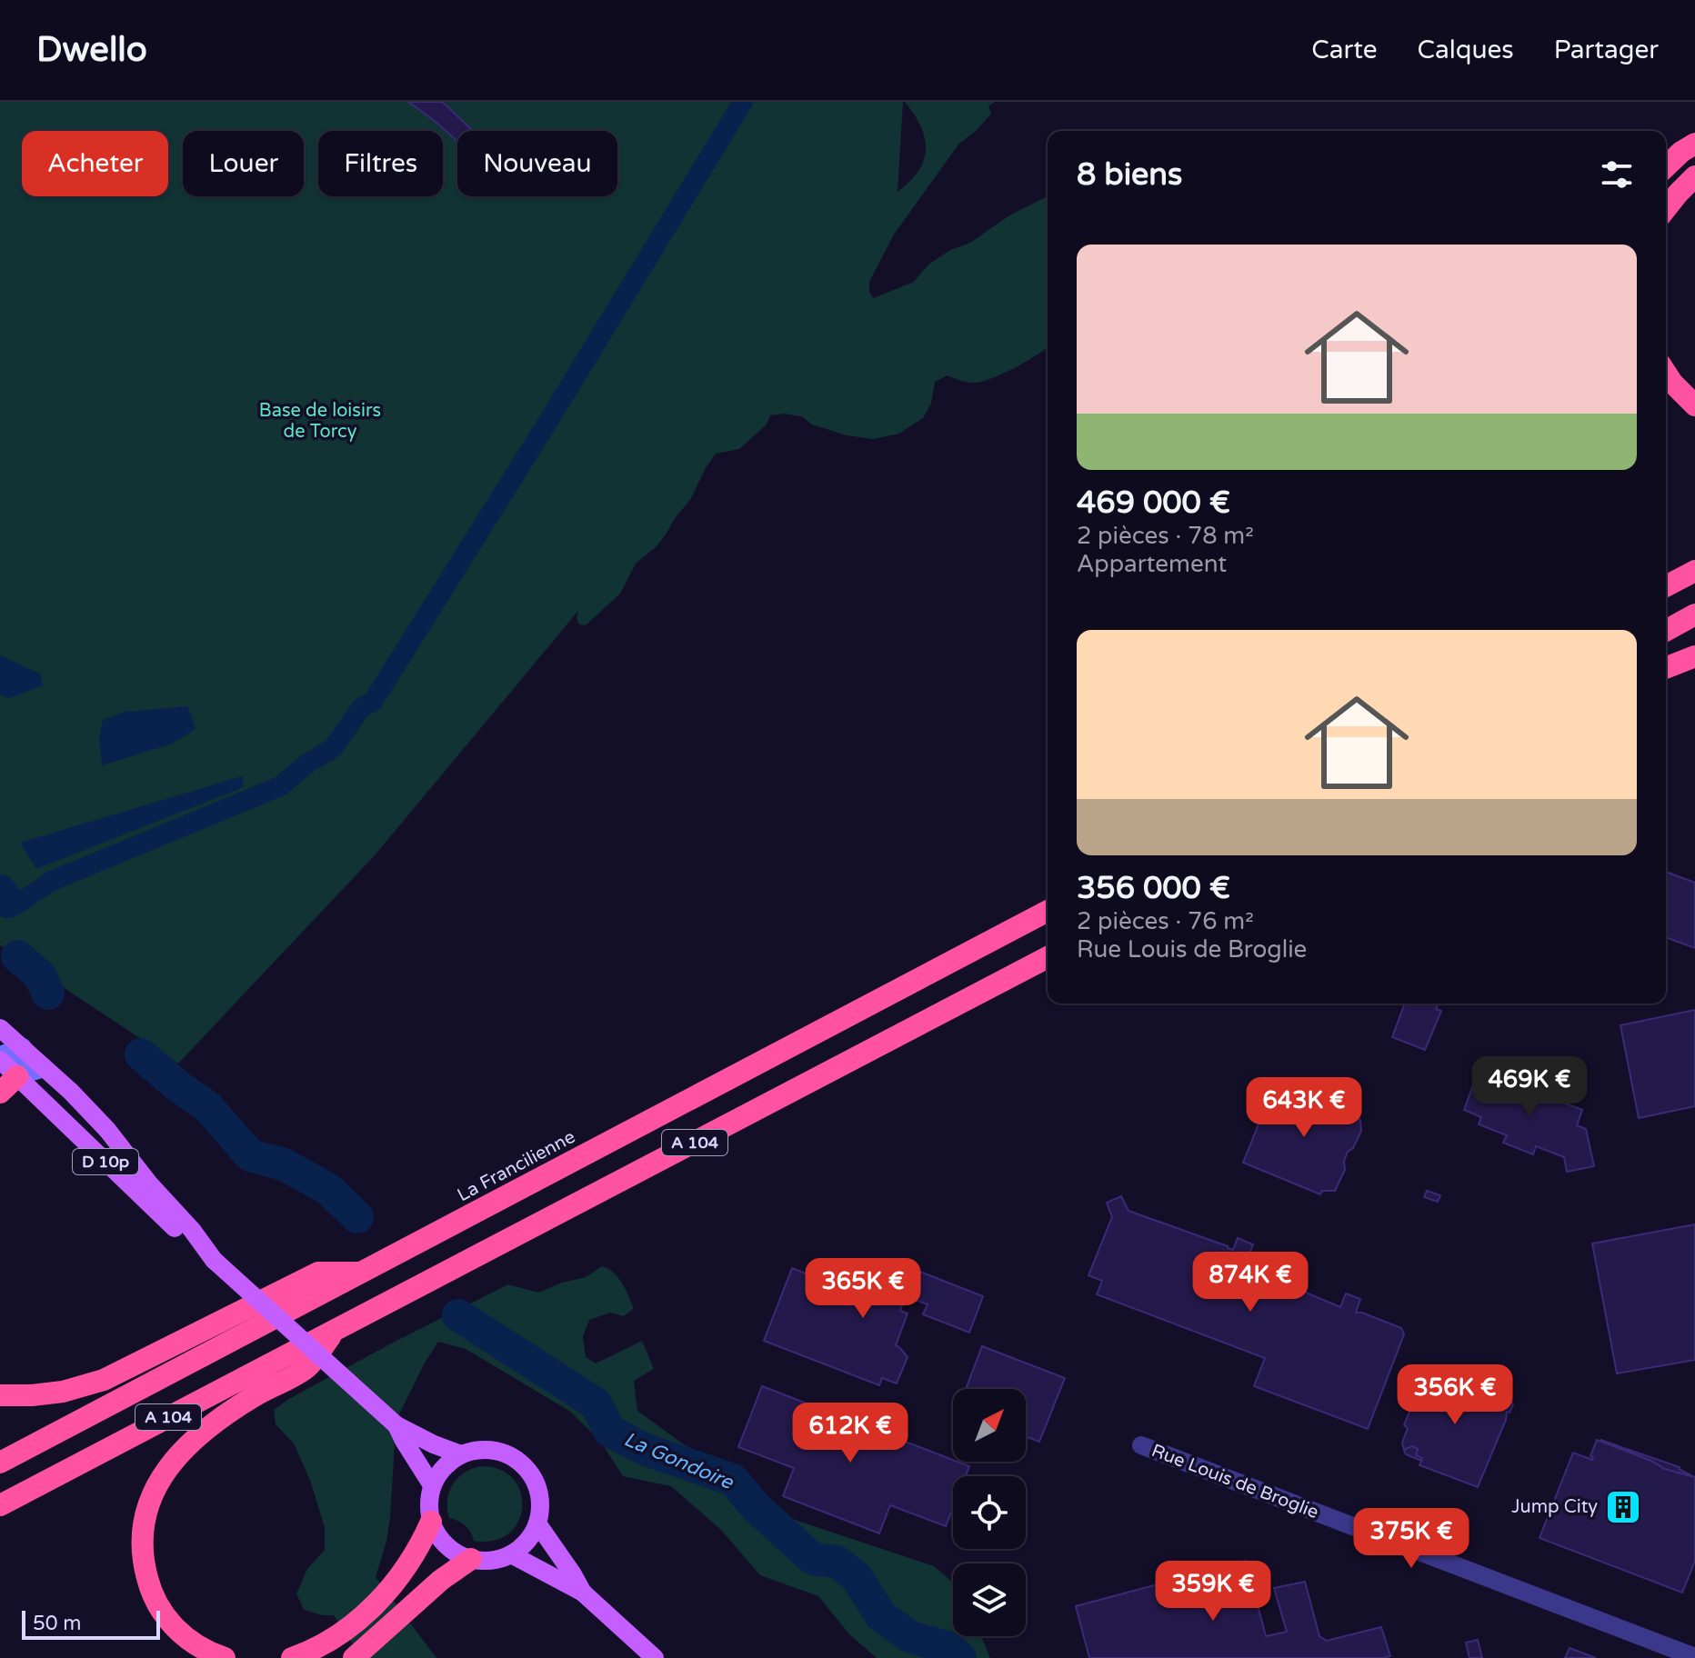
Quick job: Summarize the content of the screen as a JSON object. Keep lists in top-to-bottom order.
{
  "streets": {
    "highway": ["A 104", "La Francilienne"],
    "main road": ["D 10p"],
    "street": ["Rue Louis de Broglie"]
  },
  "water": ["La Gondoire"],
  "parks": ["Base de loisirs de Torcy"],
  "places": {
    "building": ["Jump City"]
  },
  "scale_bar": "50 m",
  "north": "top right",
  "page": {
    "header": "Dwello",
    "nav": ["Carte", "Calques", "Partager"],
    "chip": [
      "Acheter",
      "Louer",
      "Filtres",
      "Nouveau"
    ],
    "heading": "8 biens",
    "list": [
      {
        "name": "469 000 €",
        "note": "2 pièces · 78 m² · Appartement"
      },
      {
        "name": "356 000 €",
        "note": "2 pièces · 76 m² · Rue Louis de Broglie"
      }
    ],
    "price": [
      "469K €",
      "643K €",
      "874K €",
      "365K €",
      "356K €",
      "612K €",
      "375K €",
      "359K €"
    ],
    "scale": "50 m"
  }
}
